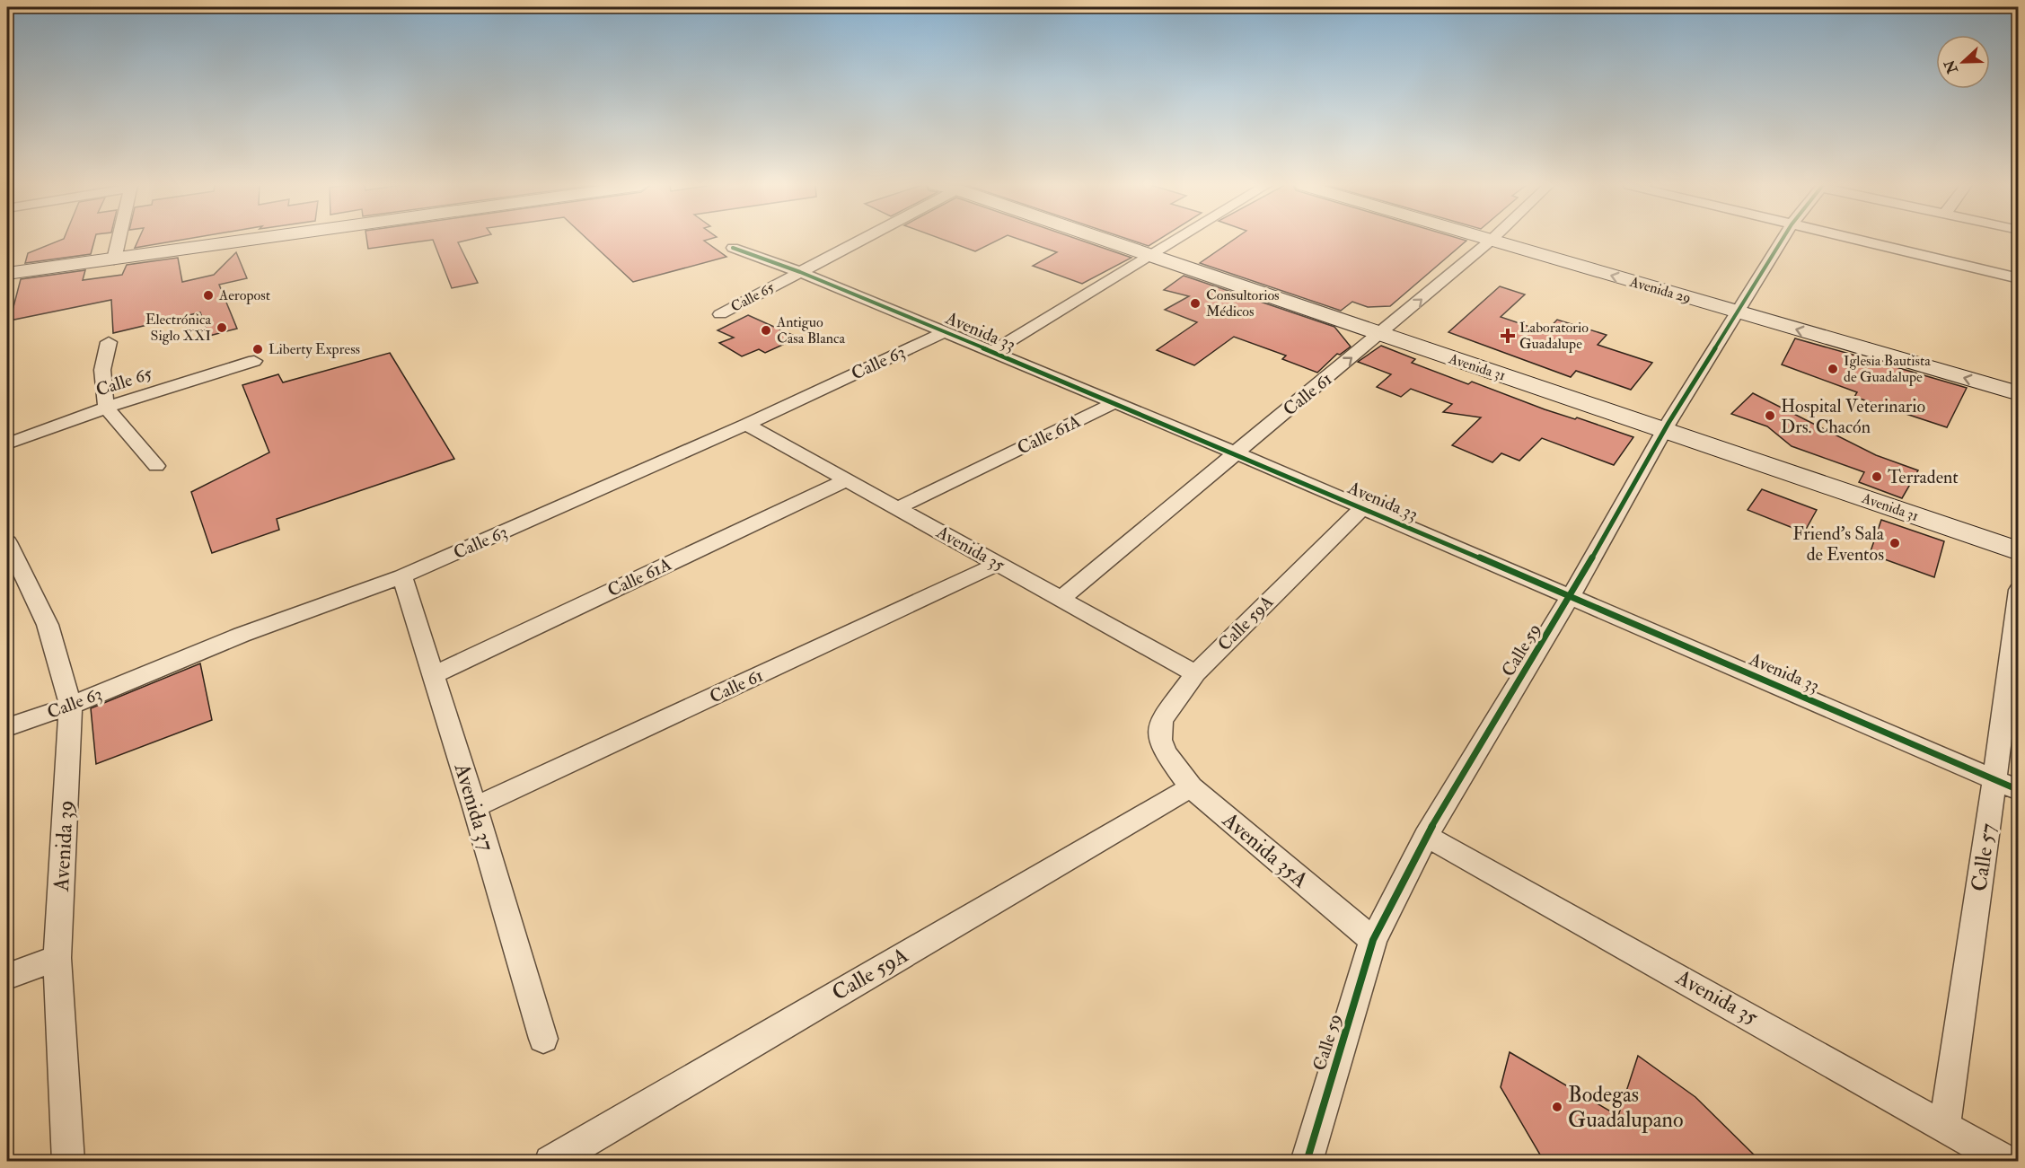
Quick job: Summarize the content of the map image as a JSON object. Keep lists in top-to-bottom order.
{
  "streets": {
    "main road": ["Avenida 29", "Avenida 31"],
    "street": [
      "Calle 65",
      "Avenida 33",
      "Calle 63",
      "Calle 61",
      "Calle 61A",
      "Avenida 35",
      "Calle 59A",
      "Calle 59",
      "Avenida 37",
      "Avenida 39",
      "Avenida 35A",
      "Calle 57"
    ]
  },
  "crossings": [
    ["Avenida 29", "Calle 61"],
    ["Avenida 29", "Calle 59"],
    ["Calle 65", "Avenida 33"],
    ["Avenida 33", "Calle 63"],
    ["Avenida 33", "Calle 61"],
    ["Avenida 33", "Calle 61A"],
    ["Avenida 33", "Calle 59A"],
    ["Avenida 33", "Calle 59"],
    ["Avenida 33", "Calle 57"],
    ["Calle 63", "Avenida 35"],
    ["Calle 63", "Avenida 37"],
    ["Calle 63", "Avenida 39"],
    ["Avenida 31", "Calle 61"],
    ["Avenida 31", "Calle 59"],
    ["Calle 61", "Avenida 35"],
    ["Calle 61", "Avenida 37"],
    ["Calle 61A", "Avenida 35"],
    ["Calle 61A", "Avenida 37"],
    ["Avenida 35", "Calle 59A"],
    ["Avenida 35", "Calle 59"],
    ["Avenida 35", "Calle 57"],
    ["Calle 59A", "Avenida 35A"],
    ["Calle 59", "Avenida 35A"]
  ],
  "one_way": ["Avenida 29"],
  "places": {
    "other": [
      "Aeropost",
      "Consultorios Médicos",
      "Electrónica Siglo XXI",
      "Antiguo Casa Blanca",
      "Liberty Express",
      "Iglesia Bautista de Guadalupe",
      "Hospital Veterinario Drs. Chacón",
      "Terradent",
      "Friend's Sala de Eventos",
      "Bodegas Guadalupano"
    ],
    "health": ["Laboratorio Guadalupe"]
  },
  "north": "left"
}
